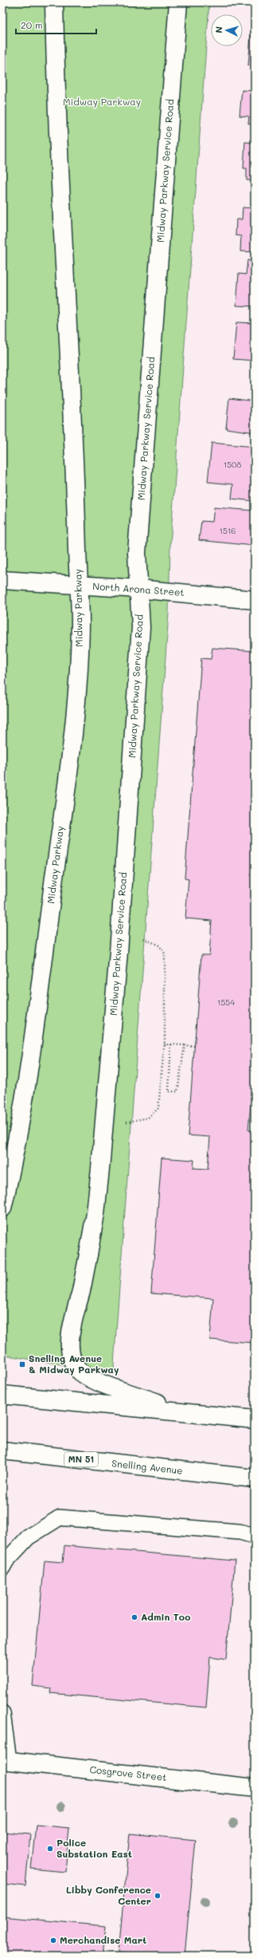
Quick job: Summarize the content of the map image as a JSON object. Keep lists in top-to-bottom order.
{
  "streets": {
    "street": [
      "Midway Parkway Service Road",
      "North Arona Street",
      "Midway Parkway",
      "MN 51",
      "Snelling Avenue",
      "Cosgrove Street"
    ]
  },
  "crossings": [
    ["Midway Parkway Service Road", "North Arona Street"],
    ["North Arona Street", "Midway Parkway"]
  ],
  "parks": ["Midway Parkway"],
  "places": {
    "transit": ["Snelling Avenue & Midway Parkway"],
    "other": [
      "Admin Too",
      "Police Substation East",
      "Libby Conference Center",
      "Merchandise Mart"
    ]
  },
  "house_numbers": ["1508", "1516", "1554"],
  "scale_bar": "20 m",
  "north": "left"
}
